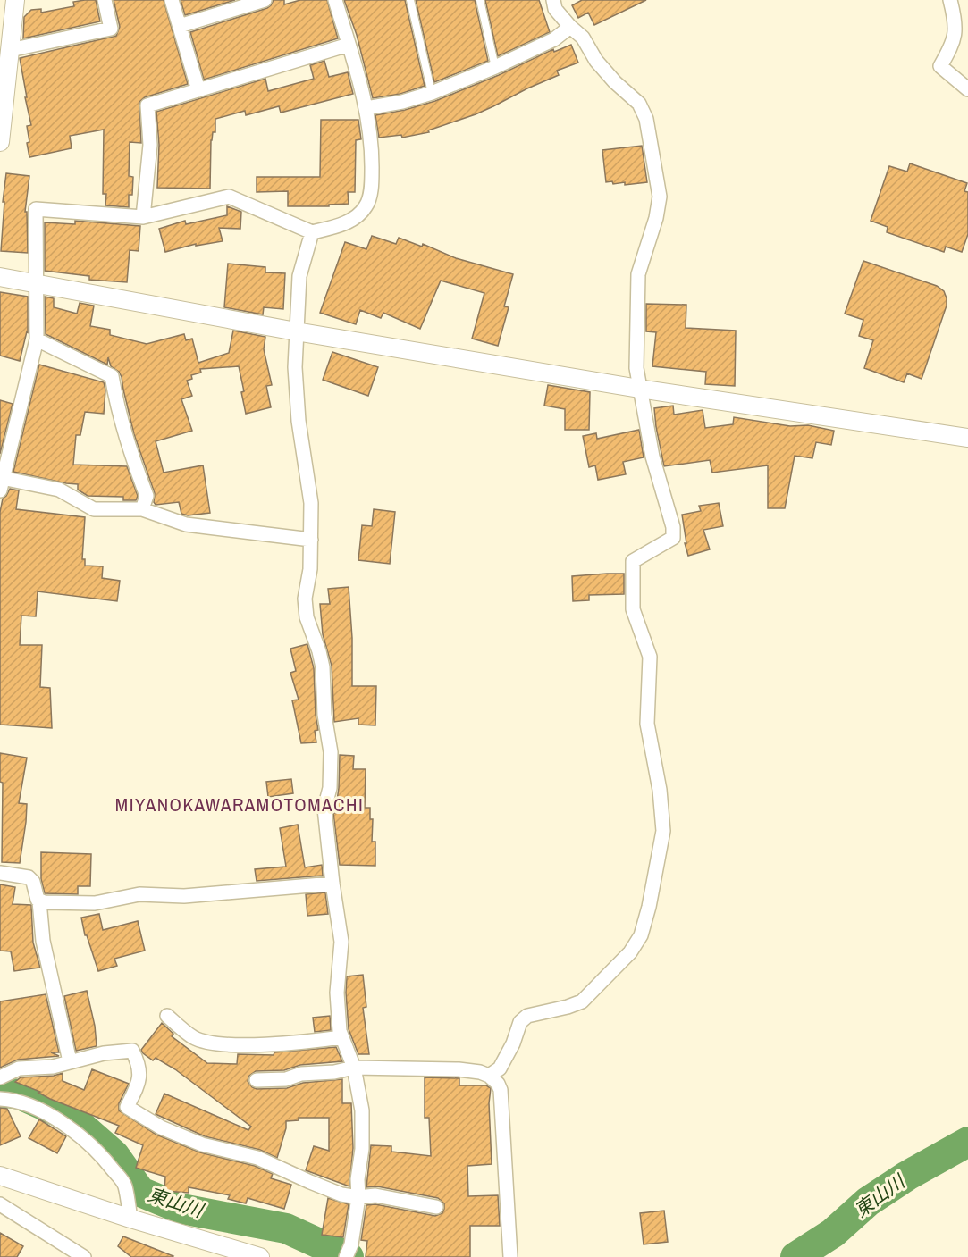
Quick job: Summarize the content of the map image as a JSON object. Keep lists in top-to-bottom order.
{
  "districts": ["MIYANOKAWARAMOTOMACHI"],
  "water": ["東山川"]
}
